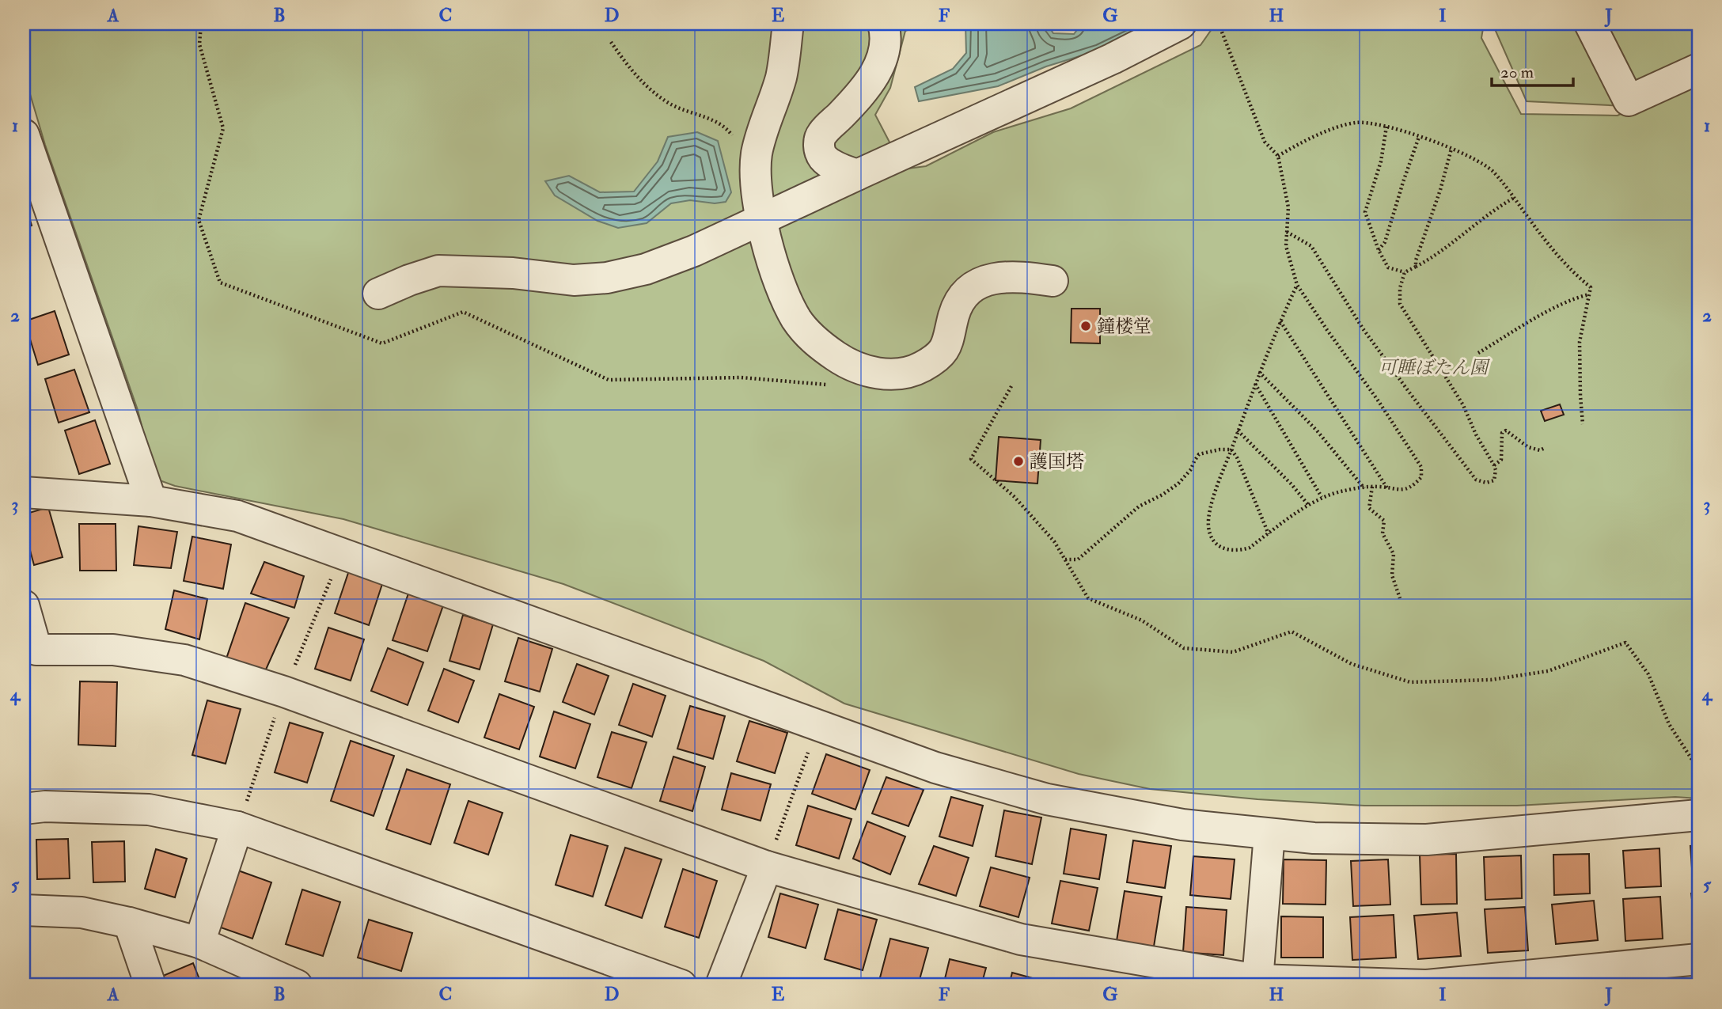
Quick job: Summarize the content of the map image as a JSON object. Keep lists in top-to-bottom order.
{
  "parks": ["可睡ぼたん園"],
  "places": ["鐘楼堂", "護国塔"],
  "scale_bar": "20 m",
  "grid": {
    "columns": [
      "A",
      "B",
      "C",
      "D",
      "E",
      "F",
      "G",
      "H",
      "I",
      "J"
    ],
    "rows": [
      "1",
      "2",
      "3",
      "4",
      "5"
    ]
  }
}
